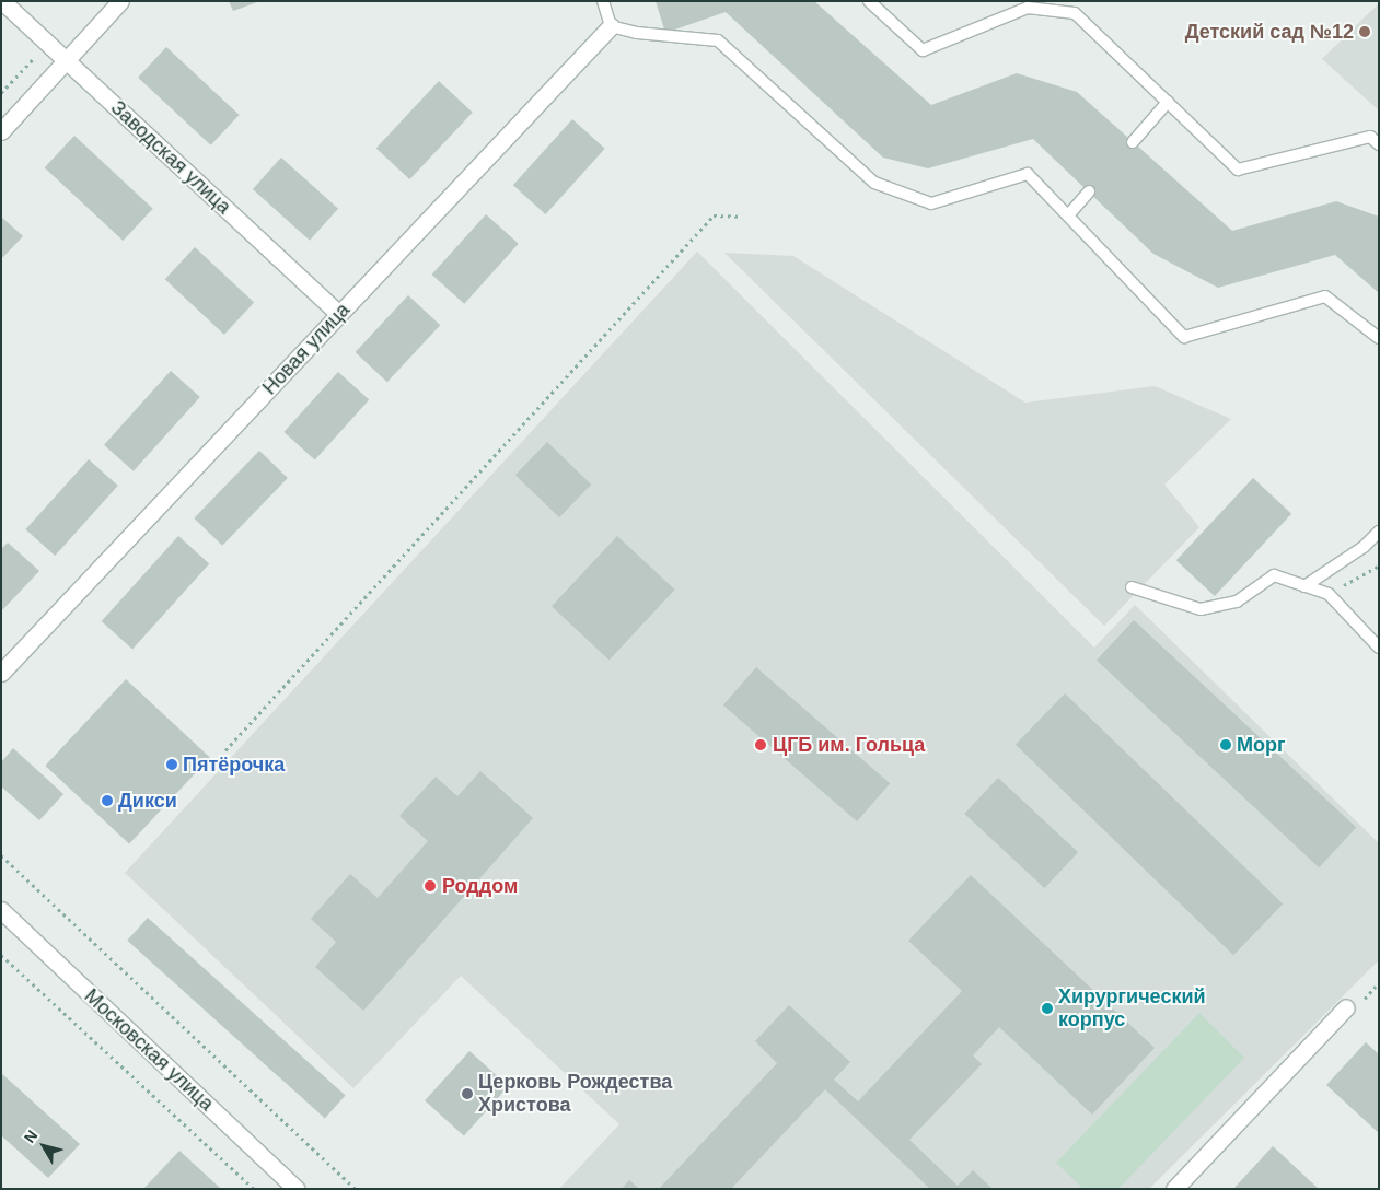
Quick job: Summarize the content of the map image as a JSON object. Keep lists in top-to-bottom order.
{
  "streets": {
    "street": ["Заводская улица", "Новая улица", "Московская улица"]
  },
  "crossings": [
    ["Заводская улица", "Новая улица"]
  ],
  "places": [
    "Детский сад №12",
    "ЦГБ им. Гольца",
    "Морг",
    "Пятёрочка",
    "Дикси",
    "Роддом",
    "Хирургический корпус",
    "Церковь Рождества Христова"
  ],
  "north": "top left"
}
